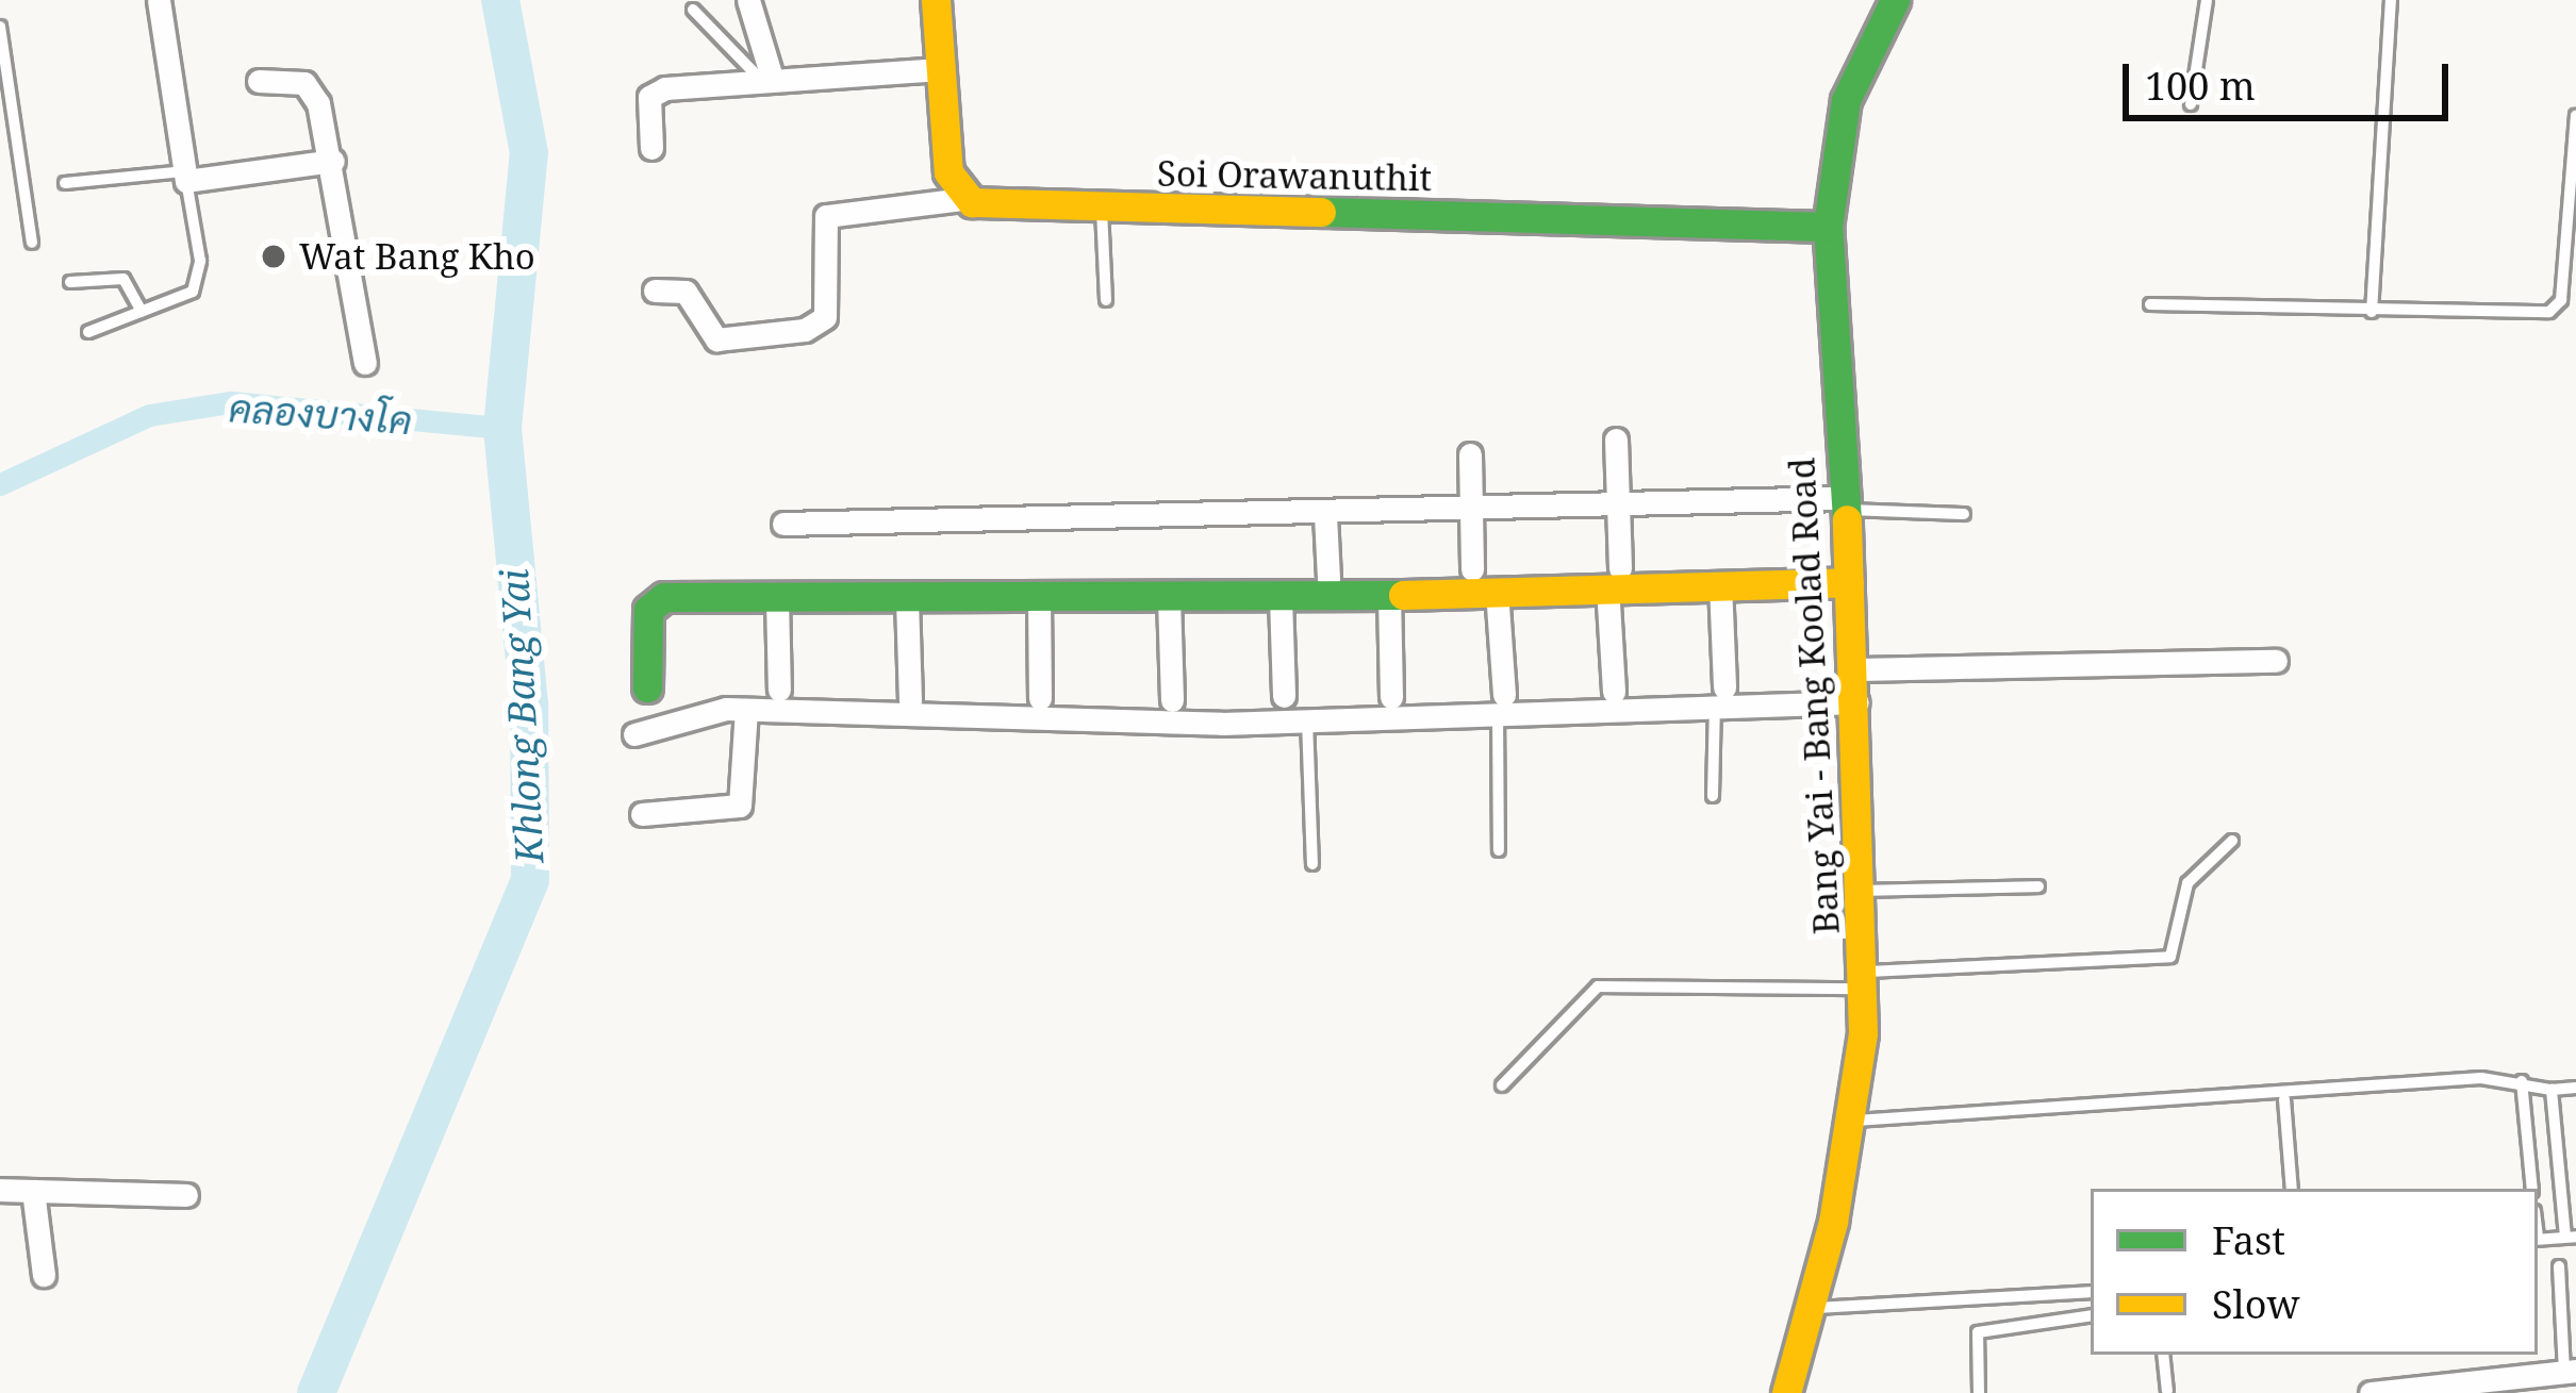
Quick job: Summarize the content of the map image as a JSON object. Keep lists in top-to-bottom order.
{
  "streets": {
    "street": ["Soi Orawanuthit", "Bang Yai - Bang Koolad Road"]
  },
  "crossings": [
    ["Soi Orawanuthit", "Bang Yai - Bang Koolad Road"]
  ],
  "water": ["คลองบางโค", "Khlong Bang Yai"],
  "places": ["Wat Bang Kho"],
  "legend": ["Fast", "Slow"],
  "scale_bar": "100 m"
}
